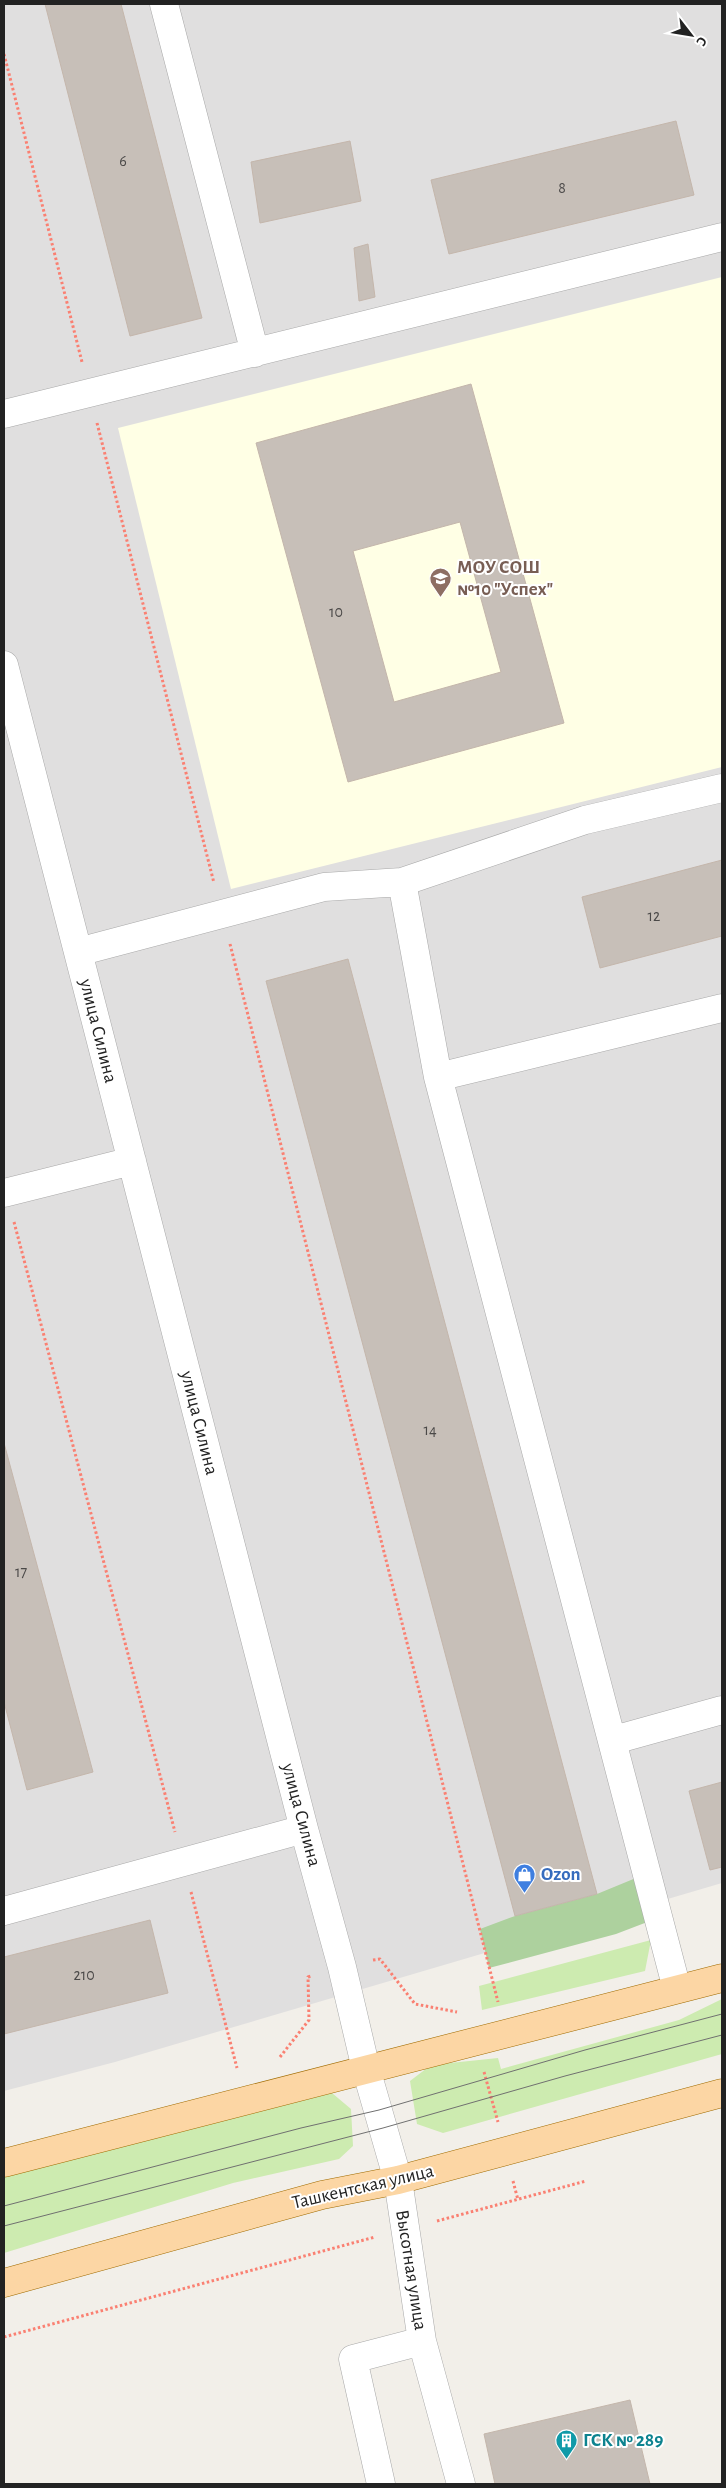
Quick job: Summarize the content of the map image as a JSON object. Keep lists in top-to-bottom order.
{
  "streets": {
    "main road": ["Ташкентская улица"],
    "street": ["улица Силина", "Высотная улица"]
  },
  "crossings": [
    ["улица Силина", "Ташкентская улица"],
    ["улица Силина", "Высотная улица"],
    ["Ташкентская улица", "Высотная улица"]
  ],
  "places": {
    "school or university": ["МОУ СОШ №10 \"Успех\""],
    "shop": ["Ozon"],
    "building": ["ГСК № 289"]
  },
  "house_numbers": [
    "6",
    "8",
    "10",
    "12",
    "14",
    "17",
    "210"
  ],
  "north": "bottom right"
}
